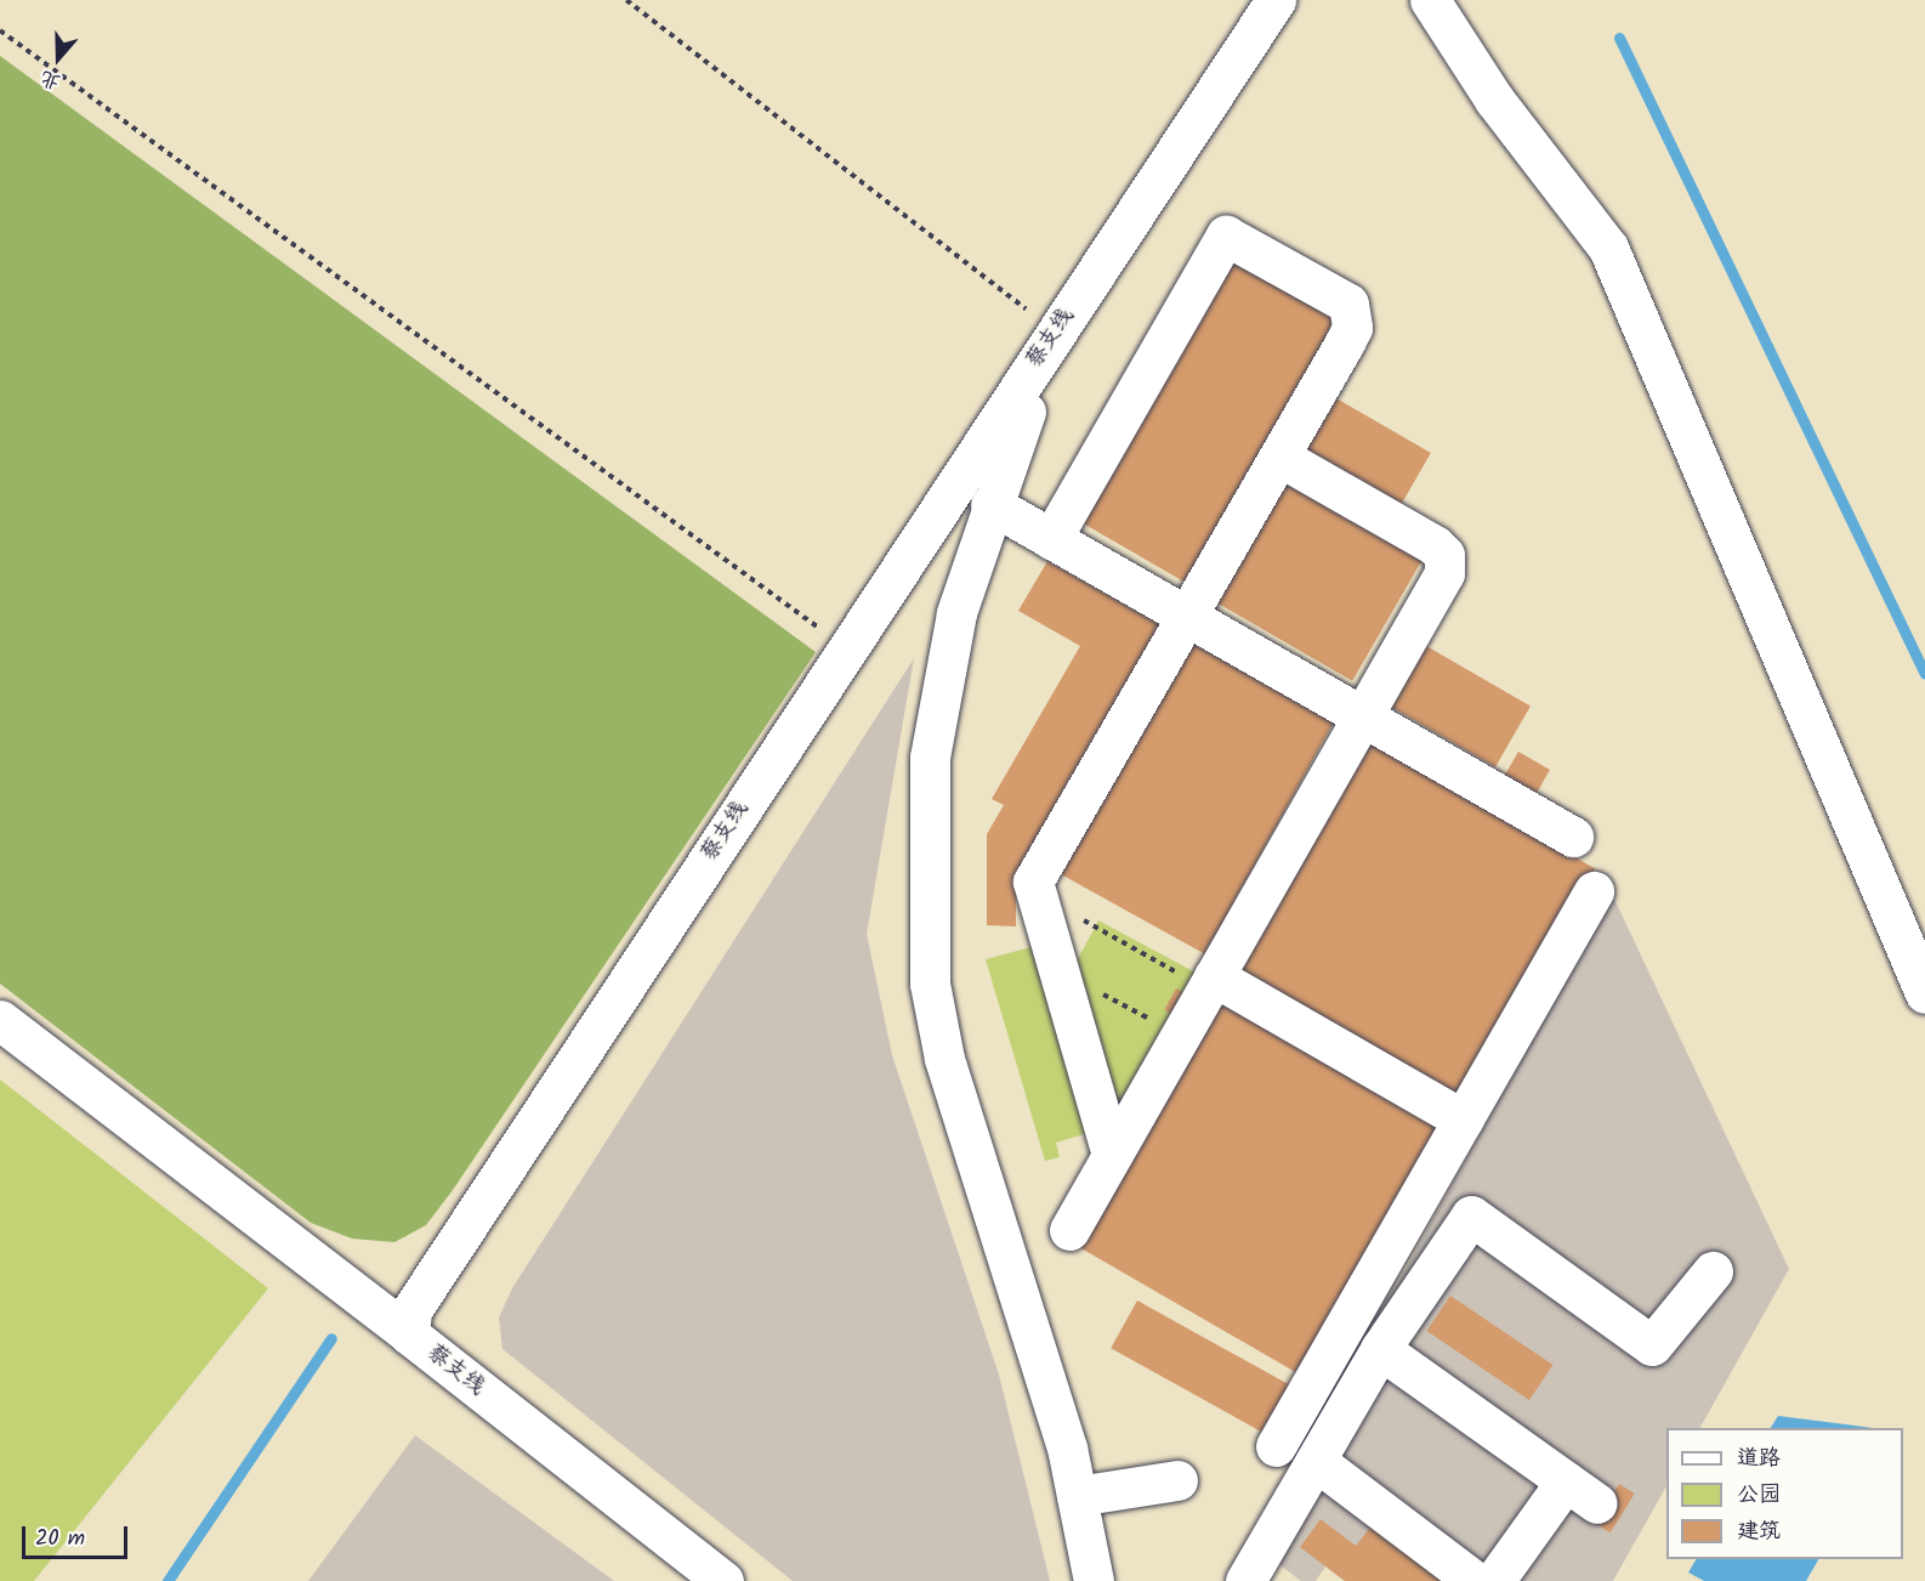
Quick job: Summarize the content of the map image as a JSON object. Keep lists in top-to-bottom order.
{
  "streets": {
    "street": ["蔡支线"]
  },
  "legend": ["道路", "公园", "建筑"],
  "scale_bar": "20 m",
  "north": "bottom"
}
